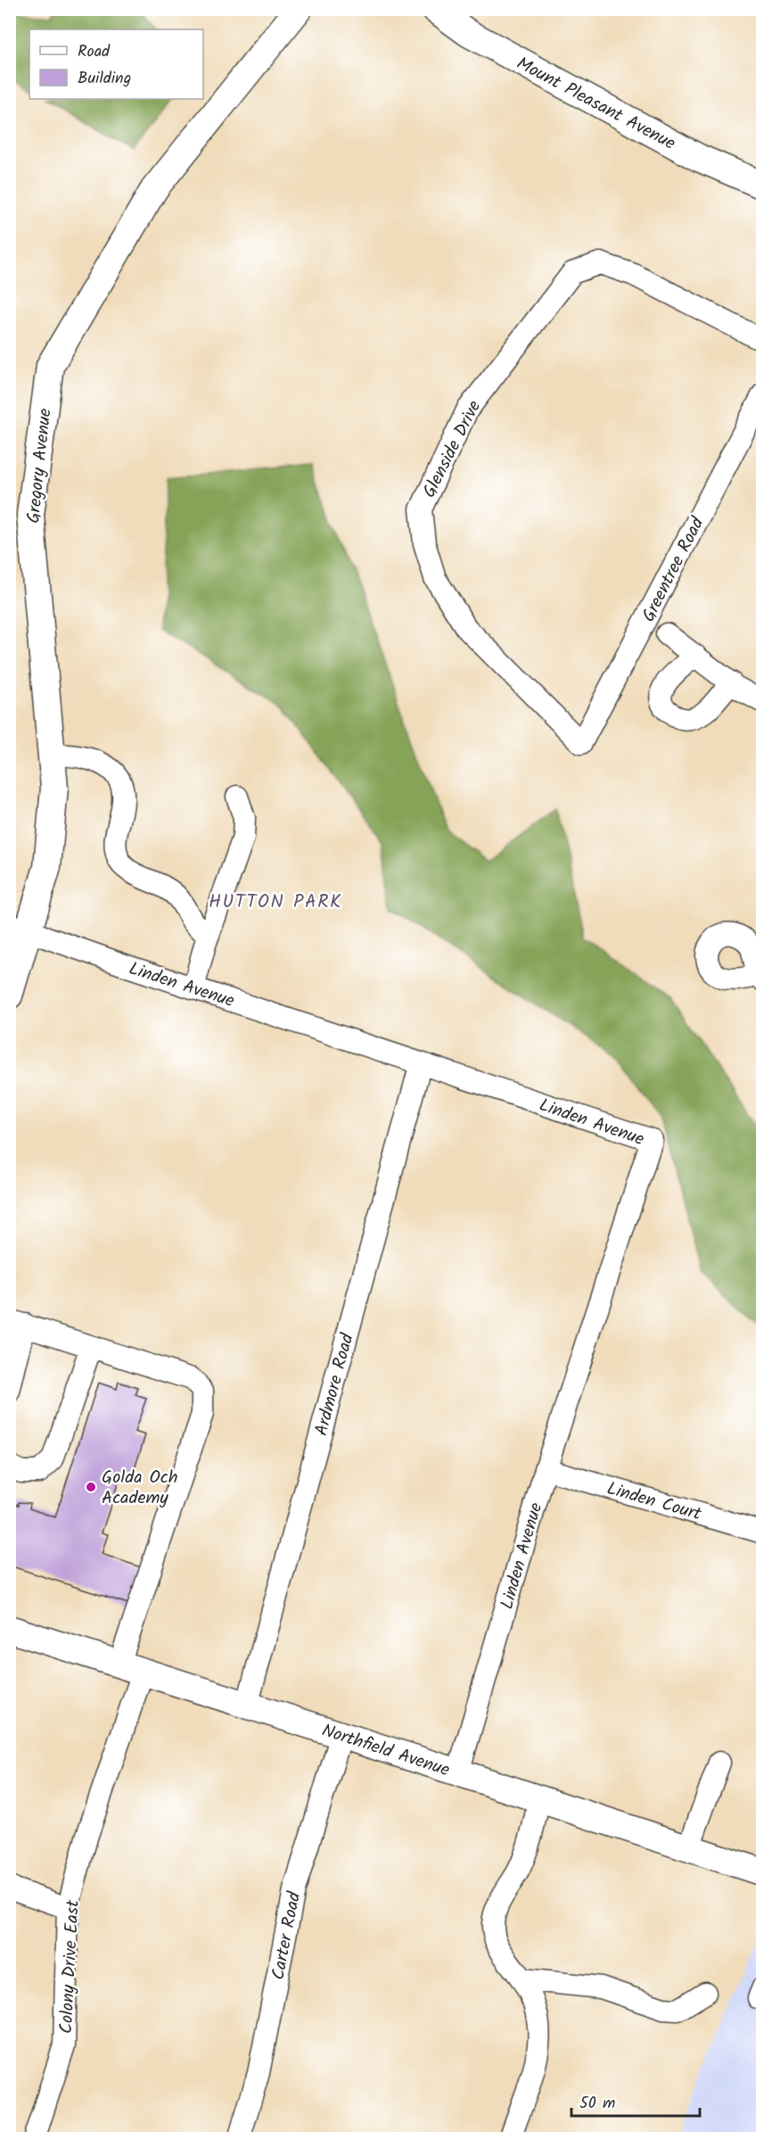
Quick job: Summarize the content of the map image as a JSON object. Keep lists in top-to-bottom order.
{
  "streets": {
    "main road": ["Mount Pleasant Avenue", "Gregory Avenue", "Northfield Avenue"],
    "street": [
      "Glenside Drive",
      "Greentree Road",
      "Linden Avenue",
      "Ardmore Road",
      "Linden Court",
      "Carter Road",
      "Colony Drive East"
    ]
  },
  "crossings": [
    ["Glenside Drive", "Greentree Road"],
    ["Gregory Avenue", "Linden Avenue"],
    ["Linden Avenue", "Ardmore Road"],
    ["Linden Avenue", "Linden Court"],
    ["Linden Avenue", "Northfield Avenue"],
    ["Ardmore Road", "Northfield Avenue"],
    ["Northfield Avenue", "Carter Road"],
    ["Northfield Avenue", "Colony Drive East"]
  ],
  "districts": ["HUTTON PARK"],
  "places": ["Golda Och Academy"],
  "legend": ["Road", "Building"],
  "scale_bar": "50 m"
}
